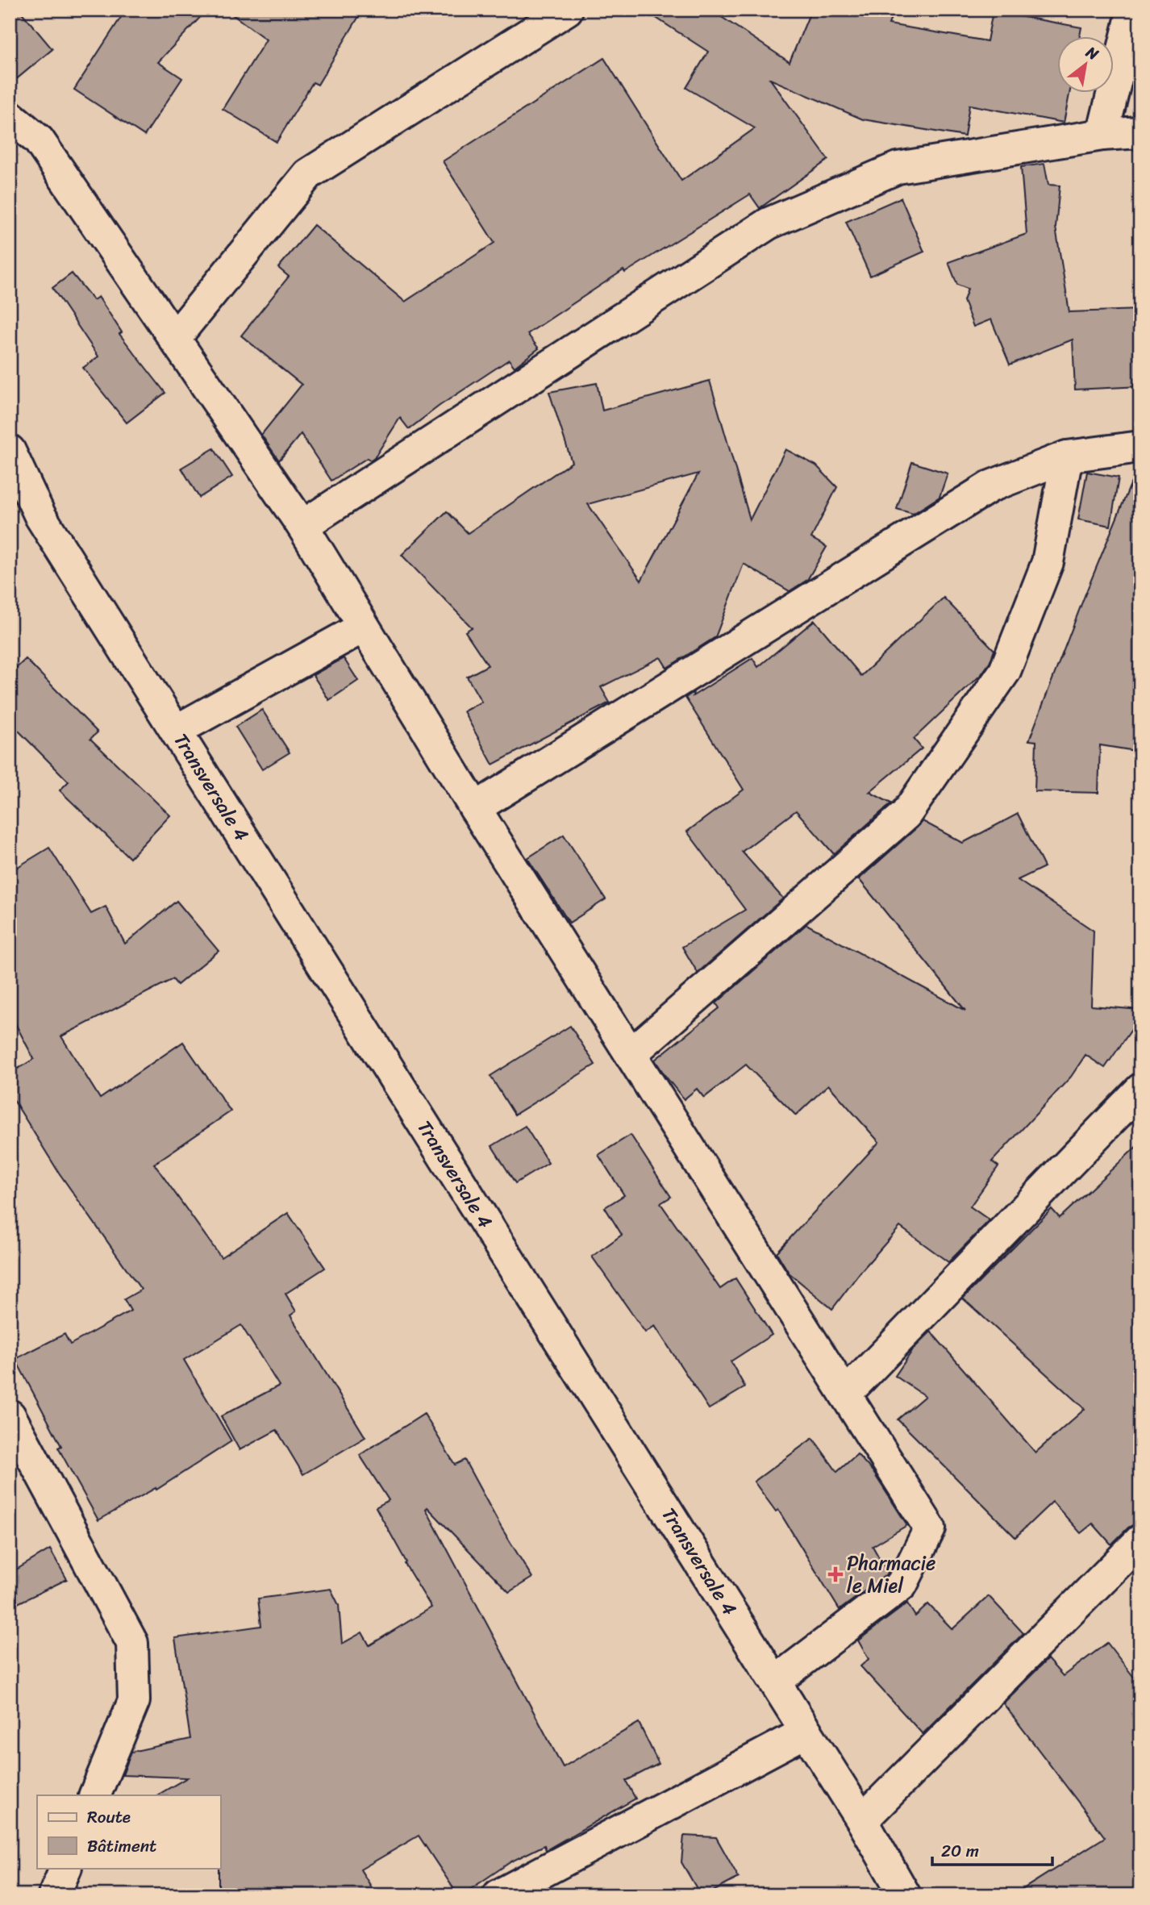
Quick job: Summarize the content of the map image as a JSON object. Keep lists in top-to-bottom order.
{
  "streets": {
    "street": ["Transversale 4"]
  },
  "places": {
    "health": ["Pharmacie le Miel"]
  },
  "legend": ["Route", "Bâtiment"],
  "scale_bar": "20 m",
  "north": "top right"
}
